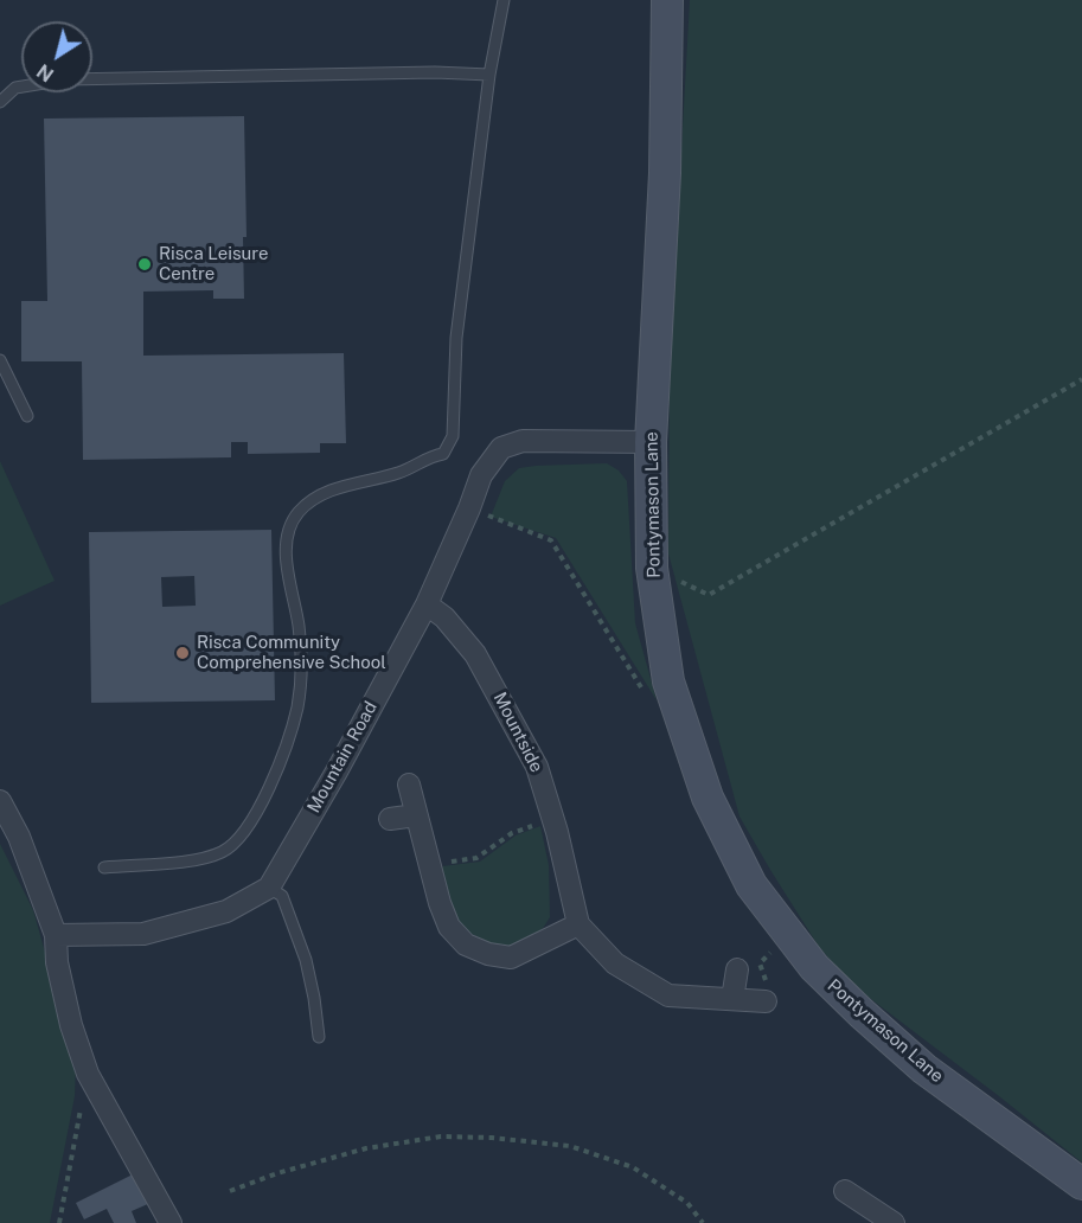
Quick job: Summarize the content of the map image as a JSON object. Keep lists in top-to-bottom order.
{
  "streets": {
    "street": ["Pontymason Lane", "Mountside", "Mountain Road"]
  },
  "crossings": [
    ["Pontymason Lane", "Mountain Road"],
    ["Mountside", "Mountain Road"]
  ],
  "places": ["Risca Leisure Centre", "Risca Community Comprehensive School"],
  "north": "bottom left"
}
